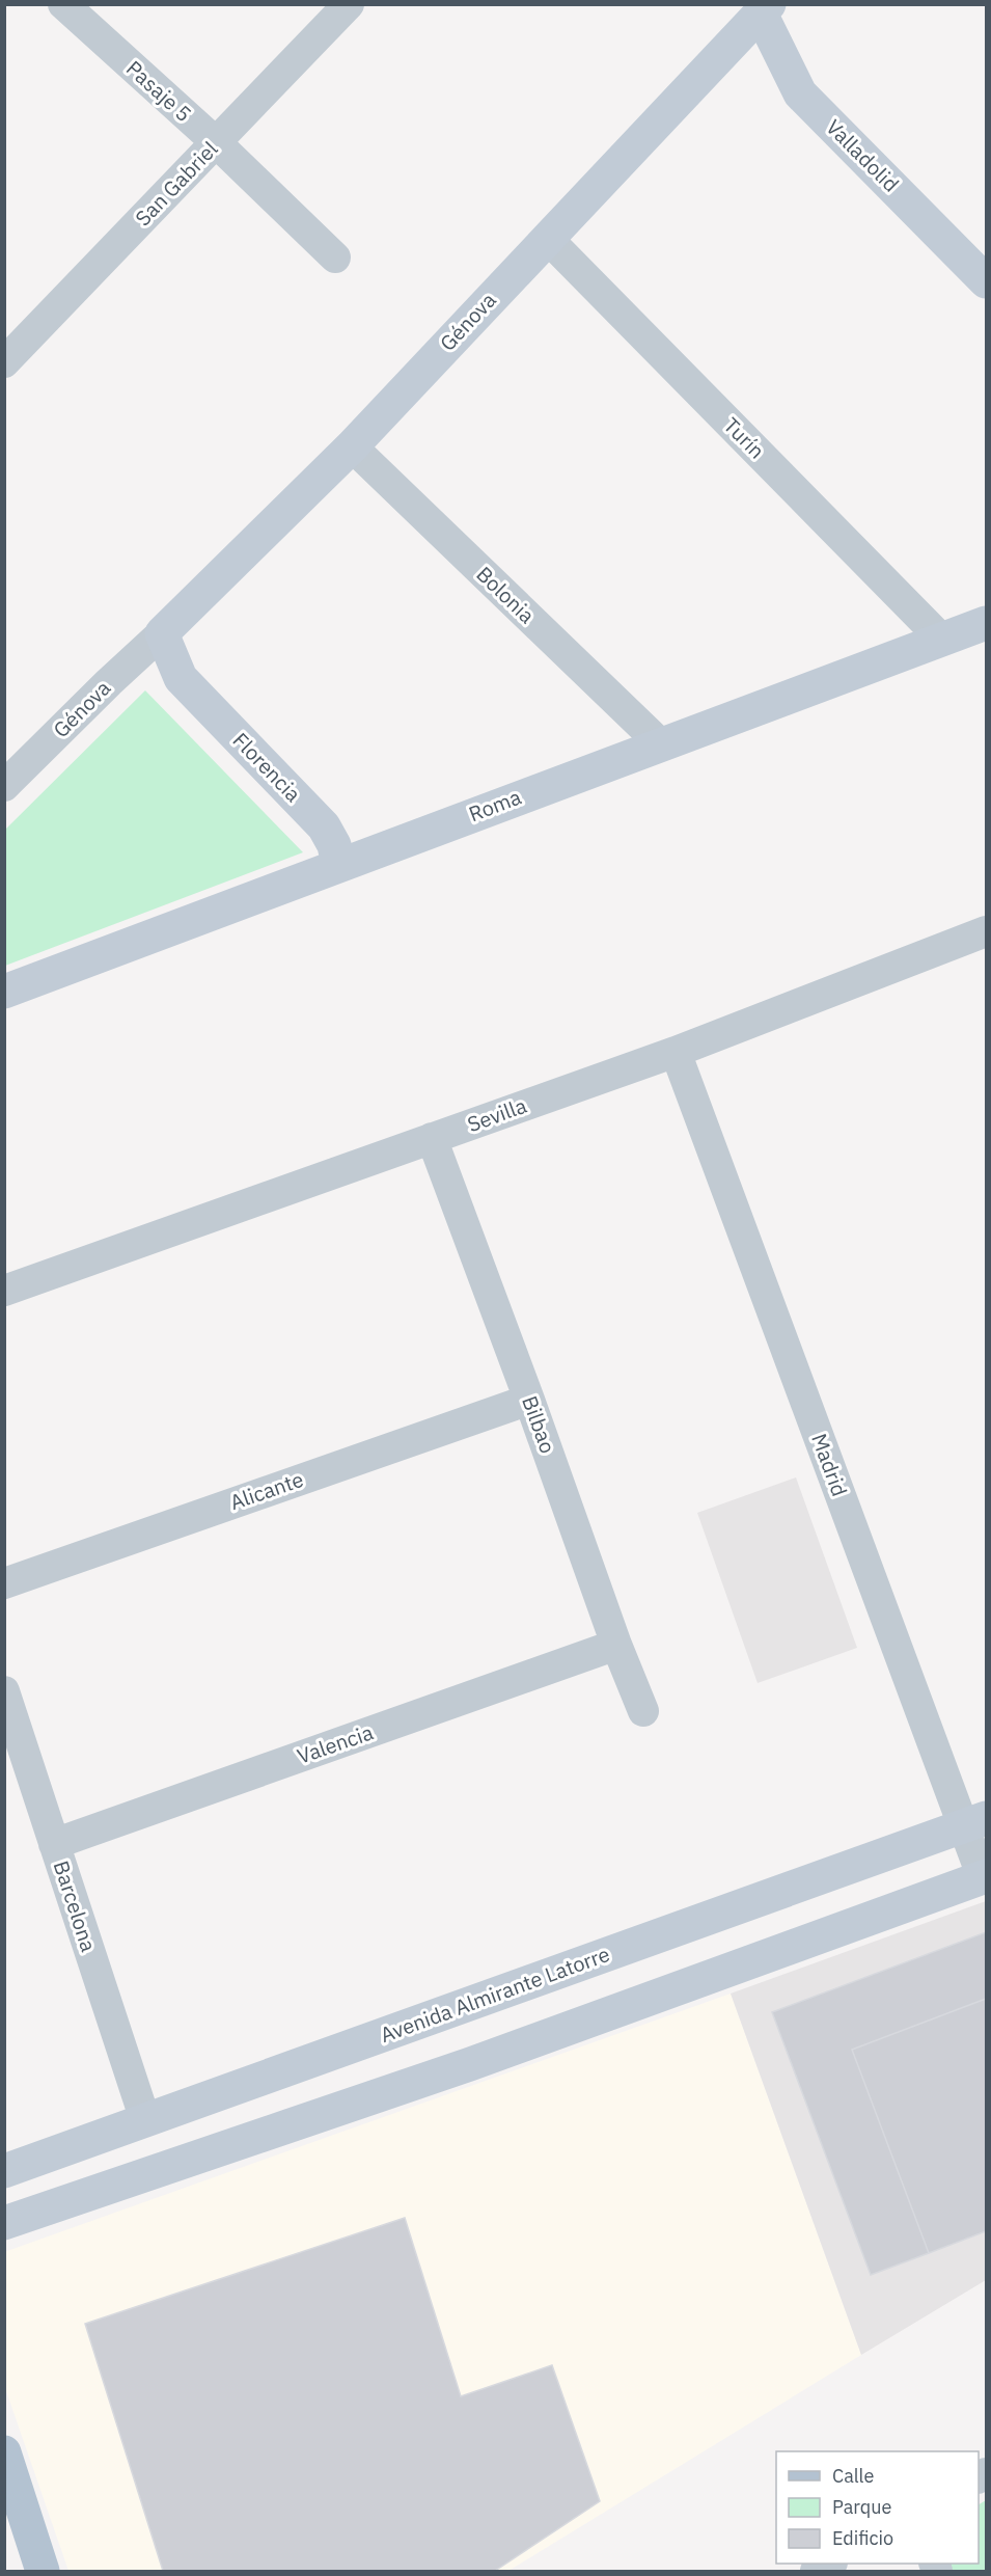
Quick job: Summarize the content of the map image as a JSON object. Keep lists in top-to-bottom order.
{
  "streets": {
    "street": [
      "Pasaje 5",
      "Valladolid",
      "San Gabriel",
      "Génova",
      "Turín",
      "Bolonia",
      "Florencia",
      "Roma",
      "Sevilla",
      "Bilbao",
      "Madrid",
      "Alicante",
      "Valencia",
      "Barcelona",
      "Avenida Almirante Latorre"
    ]
  },
  "crossings": [
    ["Pasaje 5", "San Gabriel"],
    ["Valladolid", "Génova"],
    ["Génova", "Turín"],
    ["Génova", "Bolonia"],
    ["Génova", "Florencia"],
    ["Turín", "Roma"],
    ["Bolonia", "Roma"],
    ["Florencia", "Roma"],
    ["Sevilla", "Bilbao"],
    ["Sevilla", "Madrid"],
    ["Bilbao", "Alicante"],
    ["Bilbao", "Valencia"],
    ["Madrid", "Avenida Almirante Latorre"],
    ["Valencia", "Barcelona"],
    ["Barcelona", "Avenida Almirante Latorre"]
  ],
  "legend": ["Calle", "Parque", "Edificio"]
}
